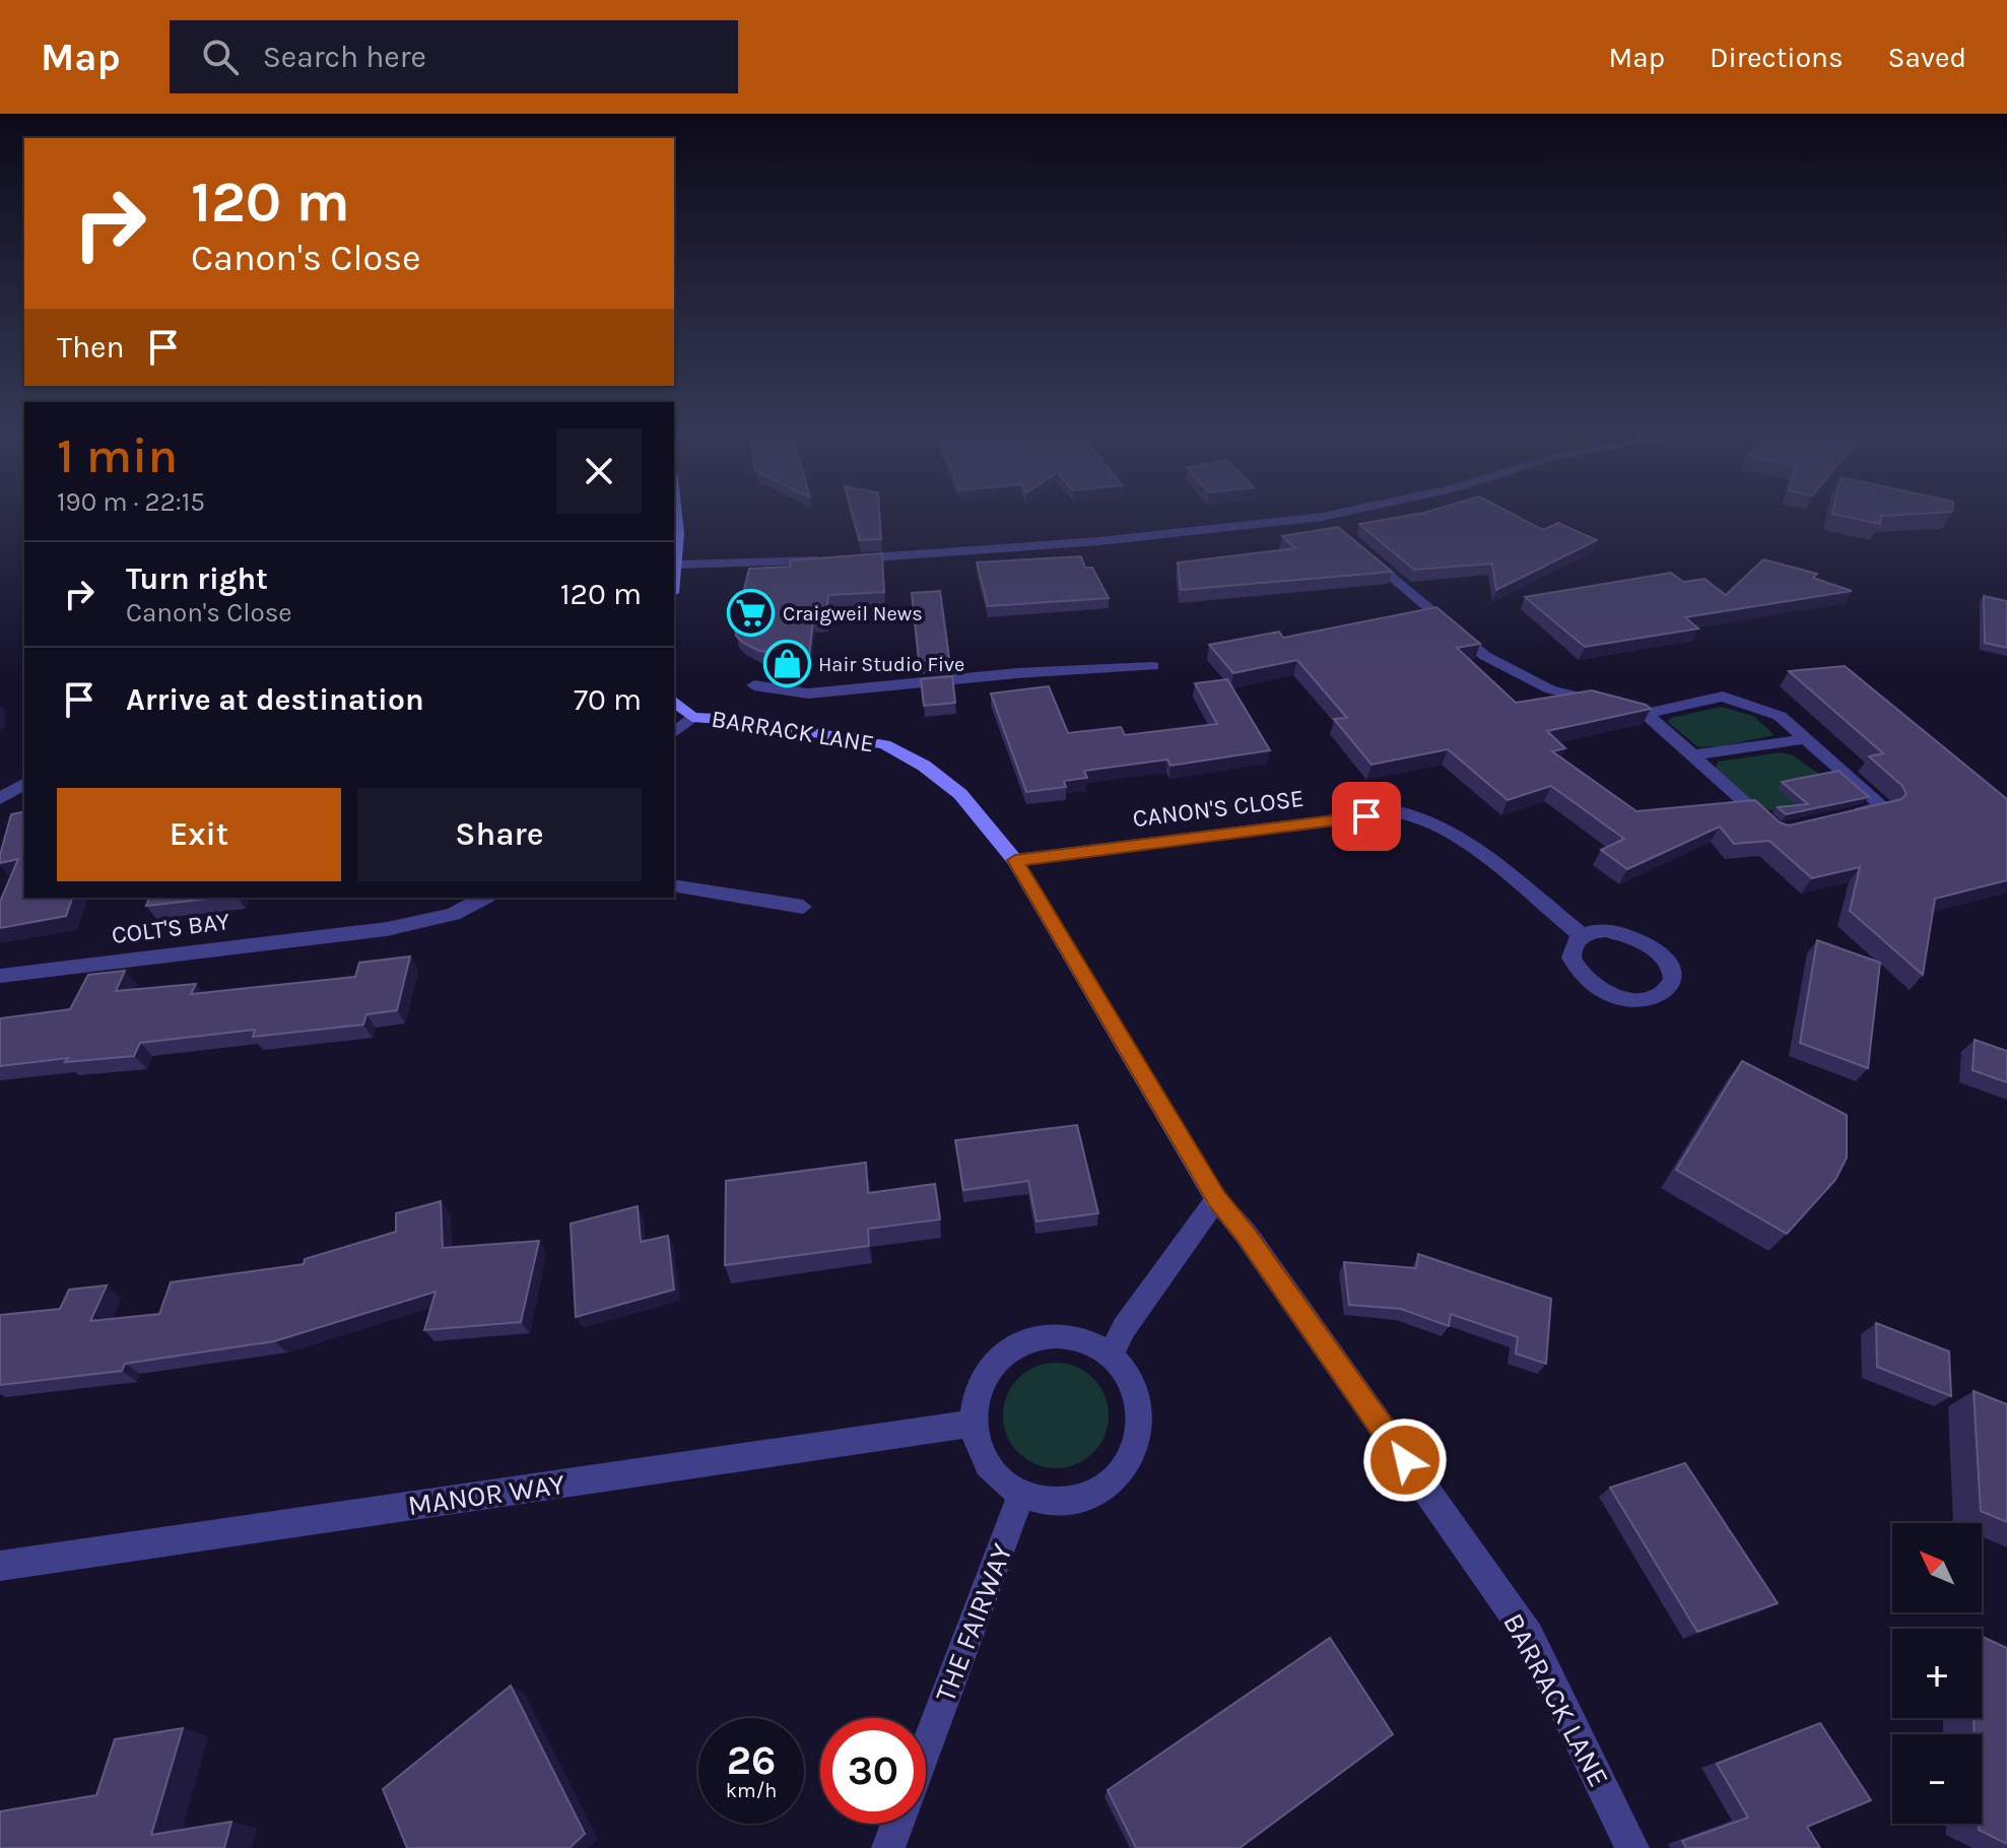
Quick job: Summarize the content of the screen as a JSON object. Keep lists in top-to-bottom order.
{
  "streets": {
    "street": [
      "BARRACK LANE",
      "CANON'S CLOSE",
      "COLT'S BAY",
      "MANOR WAY",
      "THE FAIRWAY"
    ]
  },
  "crossings": [
    ["BARRACK LANE", "CANON'S CLOSE"],
    ["MANOR WAY", "THE FAIRWAY"]
  ],
  "places": {
    "supermarket": ["Craigweil News"],
    "shop": ["Hair Studio Five"]
  },
  "north": "top left",
  "page": {
    "header": "Map",
    "search": "Search here",
    "nav": ["Map", "Directions", "Saved"],
    "turn": ["120 m", "Canon's Close"],
    "then": "Then",
    "heading": ["1 min", "190 m · 22:15"],
    "list": [
      {
        "name": "Turn right",
        "note": "Canon's Close",
        "value": "120 m"
      },
      {
        "name": "Arrive at destination",
        "value": "70 m"
      }
    ],
    "buttons": ["Exit", "Share"],
    "map_buttons": ["+", "−"],
    "speed": "26 km/h",
    "limit": "30"
  }
}
